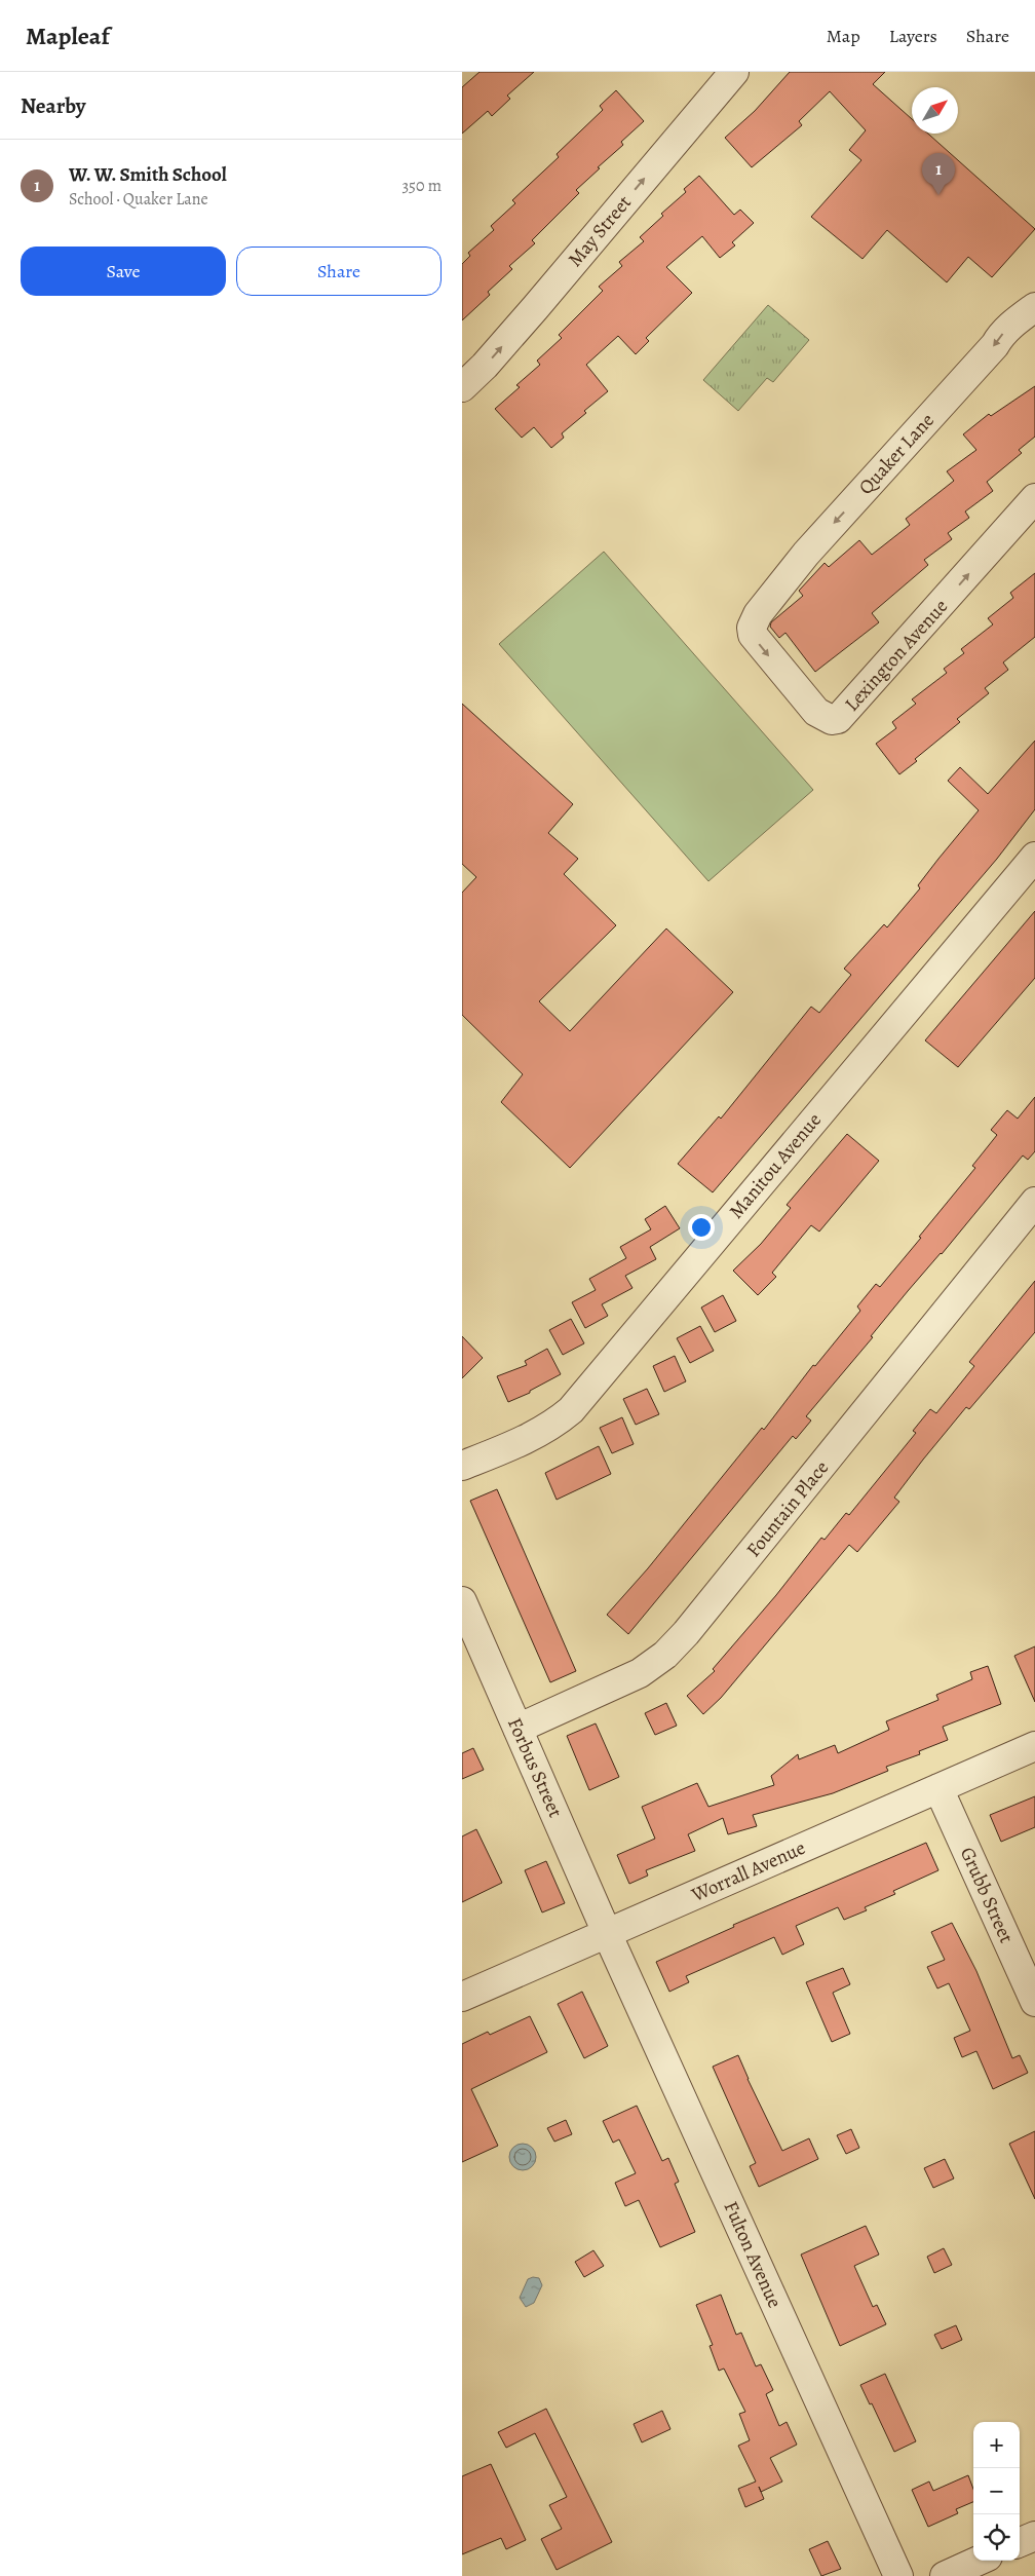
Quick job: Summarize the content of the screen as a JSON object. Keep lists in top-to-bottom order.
{
  "streets": {
    "street": [
      "May Street",
      "Quaker Lane",
      "Lexington Avenue",
      "Manitou Avenue",
      "Fountain Place",
      "Forbus Street",
      "Worrall Avenue",
      "Grubb Street",
      "Fulton Avenue"
    ]
  },
  "crossings": [
    ["Quaker Lane", "Lexington Avenue"],
    ["Fountain Place", "Forbus Street"],
    ["Forbus Street", "Worrall Avenue"],
    ["Forbus Street", "Fulton Avenue"],
    ["Worrall Avenue", "Grubb Street"],
    ["Worrall Avenue", "Fulton Avenue"]
  ],
  "one_way": ["May Street", "Quaker Lane"],
  "north": "top right",
  "page": {
    "header": "Mapleaf",
    "nav": ["Map", "Layers", "Share"],
    "heading": "Nearby",
    "list": [
      {
        "mark": "1",
        "name": "W. W. Smith School",
        "note": "School · Quaker Lane",
        "value": "350 m"
      }
    ],
    "pins": "1",
    "buttons": ["Save", "Share"],
    "map_buttons": ["+", "−"]
  }
}
